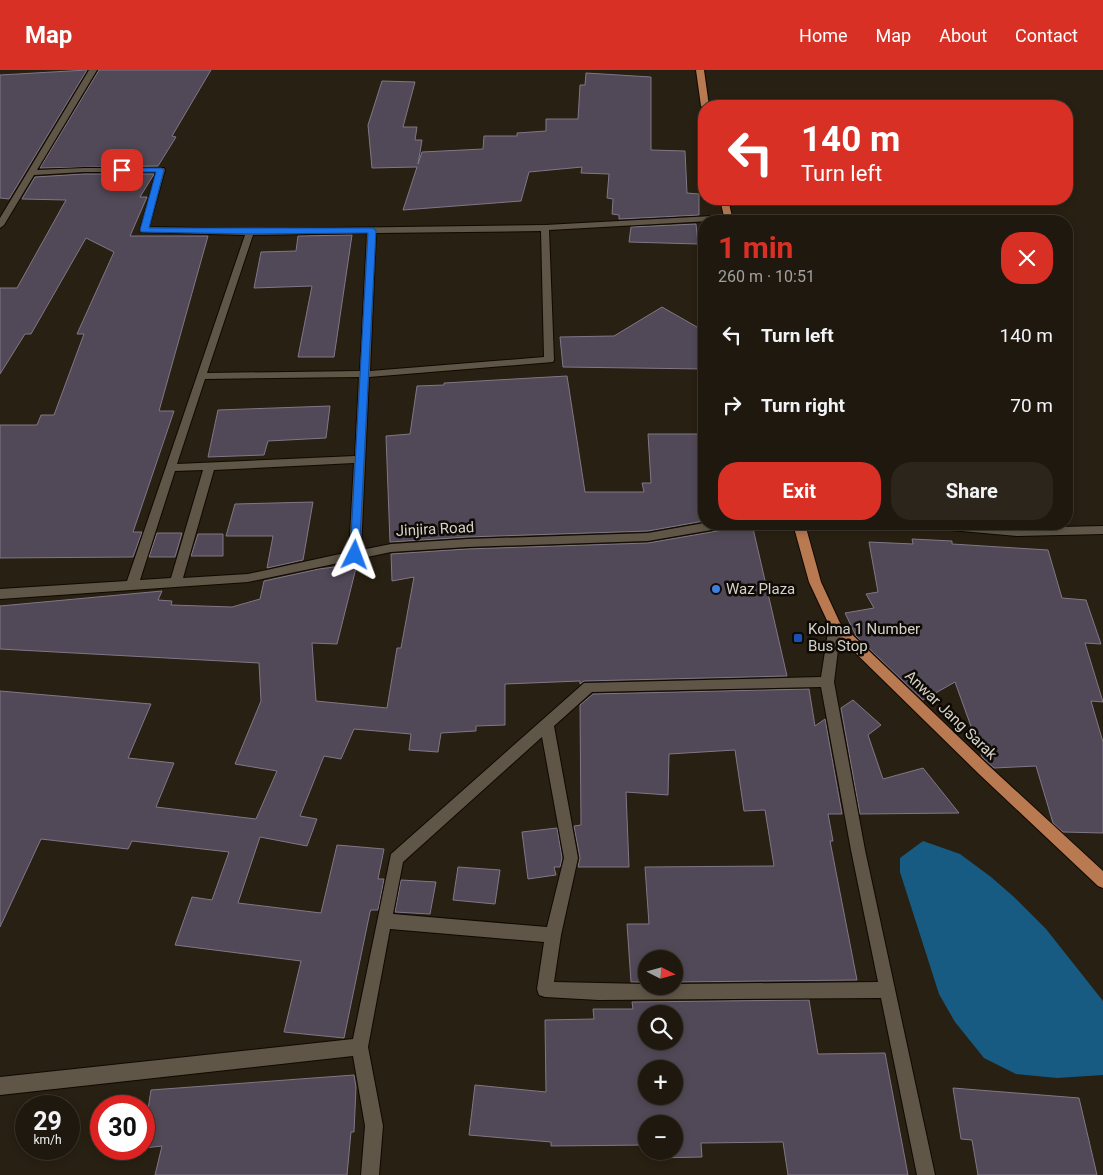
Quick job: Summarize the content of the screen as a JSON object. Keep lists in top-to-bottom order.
{
  "streets": {
    "main road": ["Anwar Jang Sarak"],
    "street": ["Jinjira Road"]
  },
  "places": {
    "other": ["Waz Plaza"],
    "transit": ["Kolma 1 Number Bus Stop"]
  },
  "north": "right",
  "page": {
    "header": "Map",
    "nav": [
      "Home",
      "Map",
      "About",
      "Contact"
    ],
    "turn": ["140 m", "Turn left"],
    "heading": ["1 min", "260 m · 10:51"],
    "list": [
      {
        "name": "Turn left",
        "value": "140 m"
      },
      {
        "name": "Turn right",
        "value": "70 m"
      }
    ],
    "buttons": ["Exit", "Share"],
    "map_buttons": ["+", "−"],
    "speed": "29 km/h",
    "limit": "30"
  }
}
